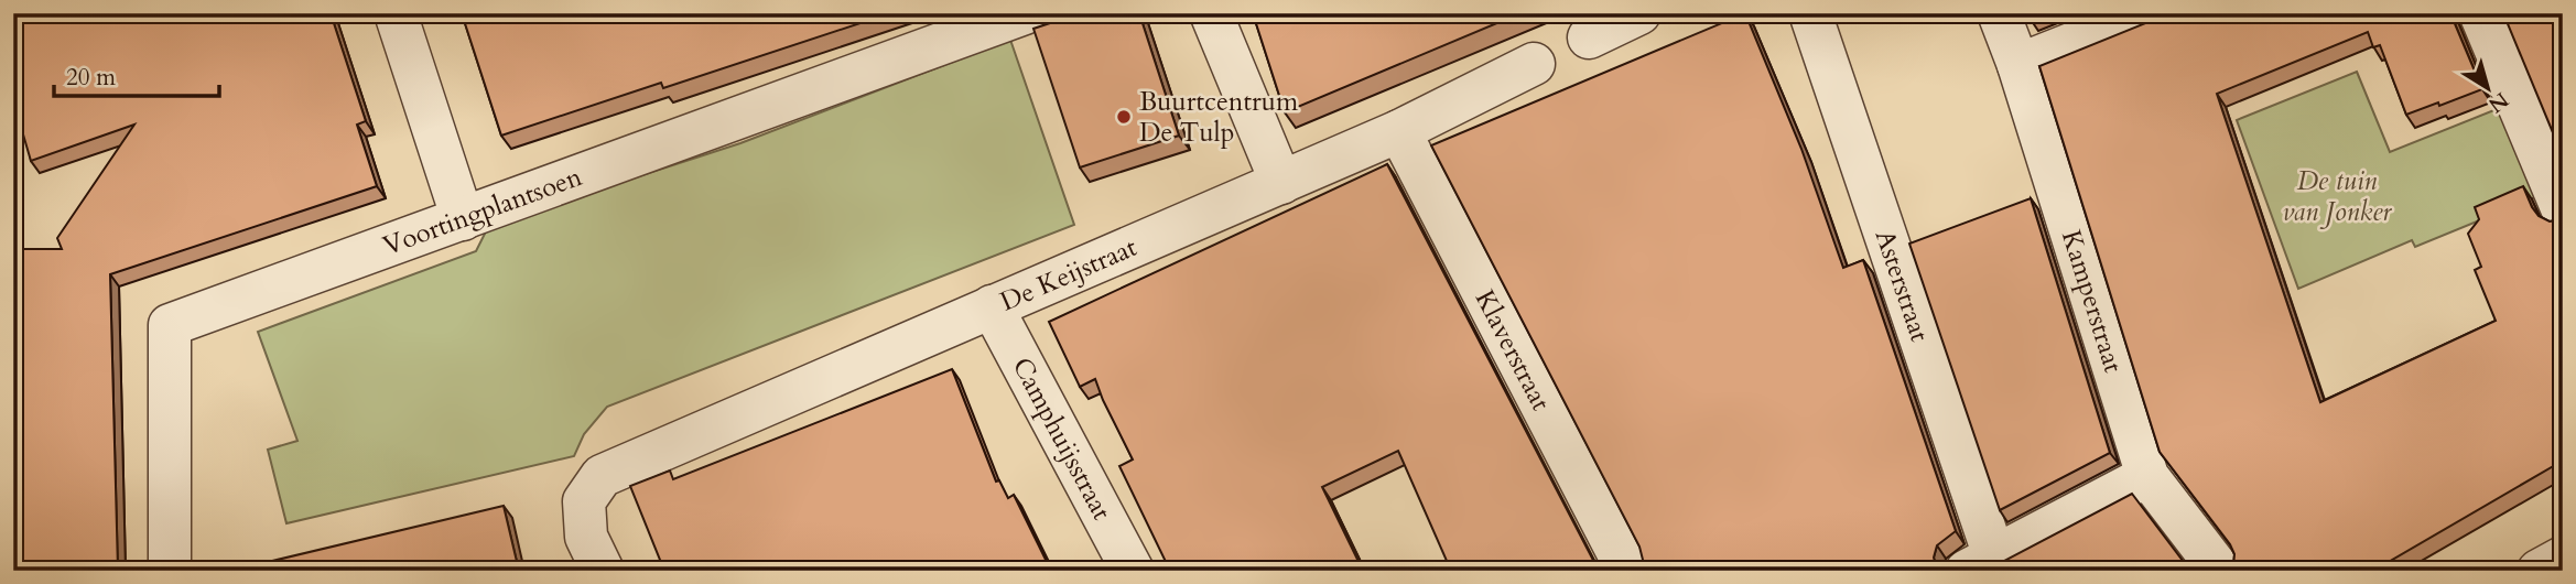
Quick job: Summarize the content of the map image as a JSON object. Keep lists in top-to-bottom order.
{
  "streets": {
    "street": [
      "Voortingplantsoen",
      "De Keijstraat",
      "Asterstraat",
      "Kamperstraat",
      "Klaverstraat",
      "Camphuijsstraat"
    ]
  },
  "crossings": [
    ["De Keijstraat", "Klaverstraat"],
    ["De Keijstraat", "Camphuijsstraat"]
  ],
  "parks": ["De tuin van Jonker"],
  "places": ["Buurtcentrum De Tulp"],
  "scale_bar": "20 m",
  "north": "bottom right"
}
